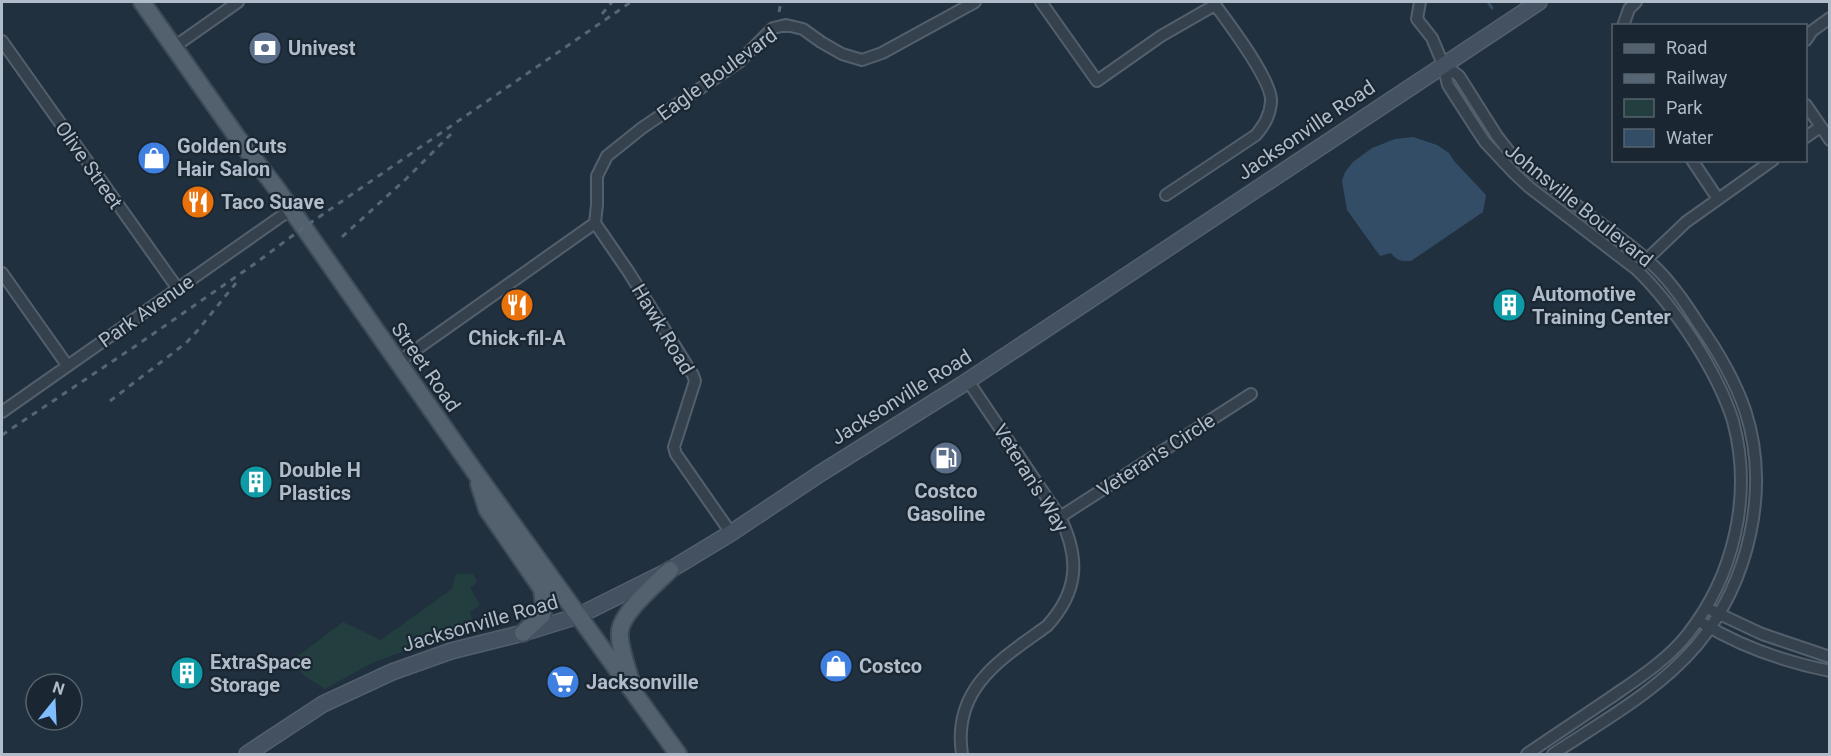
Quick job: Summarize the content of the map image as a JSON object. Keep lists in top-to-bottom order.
{
  "streets": {
    "main road": ["Jacksonville Road", "Street Road"],
    "street": [
      "Eagle Boulevard",
      "Olive Street",
      "Johnsville Boulevard",
      "Park Avenue",
      "Hawk Road",
      "Veteran's Circle",
      "Veteran's Way"
    ]
  },
  "crossings": [
    ["Eagle Boulevard", "Hawk Road"],
    ["Jacksonville Road", "Johnsville Boulevard"],
    ["Jacksonville Road", "Hawk Road"],
    ["Jacksonville Road", "Street Road"],
    ["Jacksonville Road", "Veteran's Way"],
    ["Olive Street", "Park Avenue"],
    ["Park Avenue", "Street Road"],
    ["Veteran's Circle", "Veteran's Way"]
  ],
  "places": {
    "bank": ["Univest"],
    "shop": ["Golden Cuts Hair Salon", "Costco"],
    "restaurant": ["Taco Suave", "Chick-fil-A"],
    "building": ["Automotive Training Center", "Double H Plastics", "ExtraSpace Storage"],
    "fuel station": ["Costco Gasoline"],
    "supermarket": ["Jacksonville"]
  },
  "legend": [
    "Road",
    "Railway",
    "Park",
    "Water"
  ],
  "north": "top"
}
